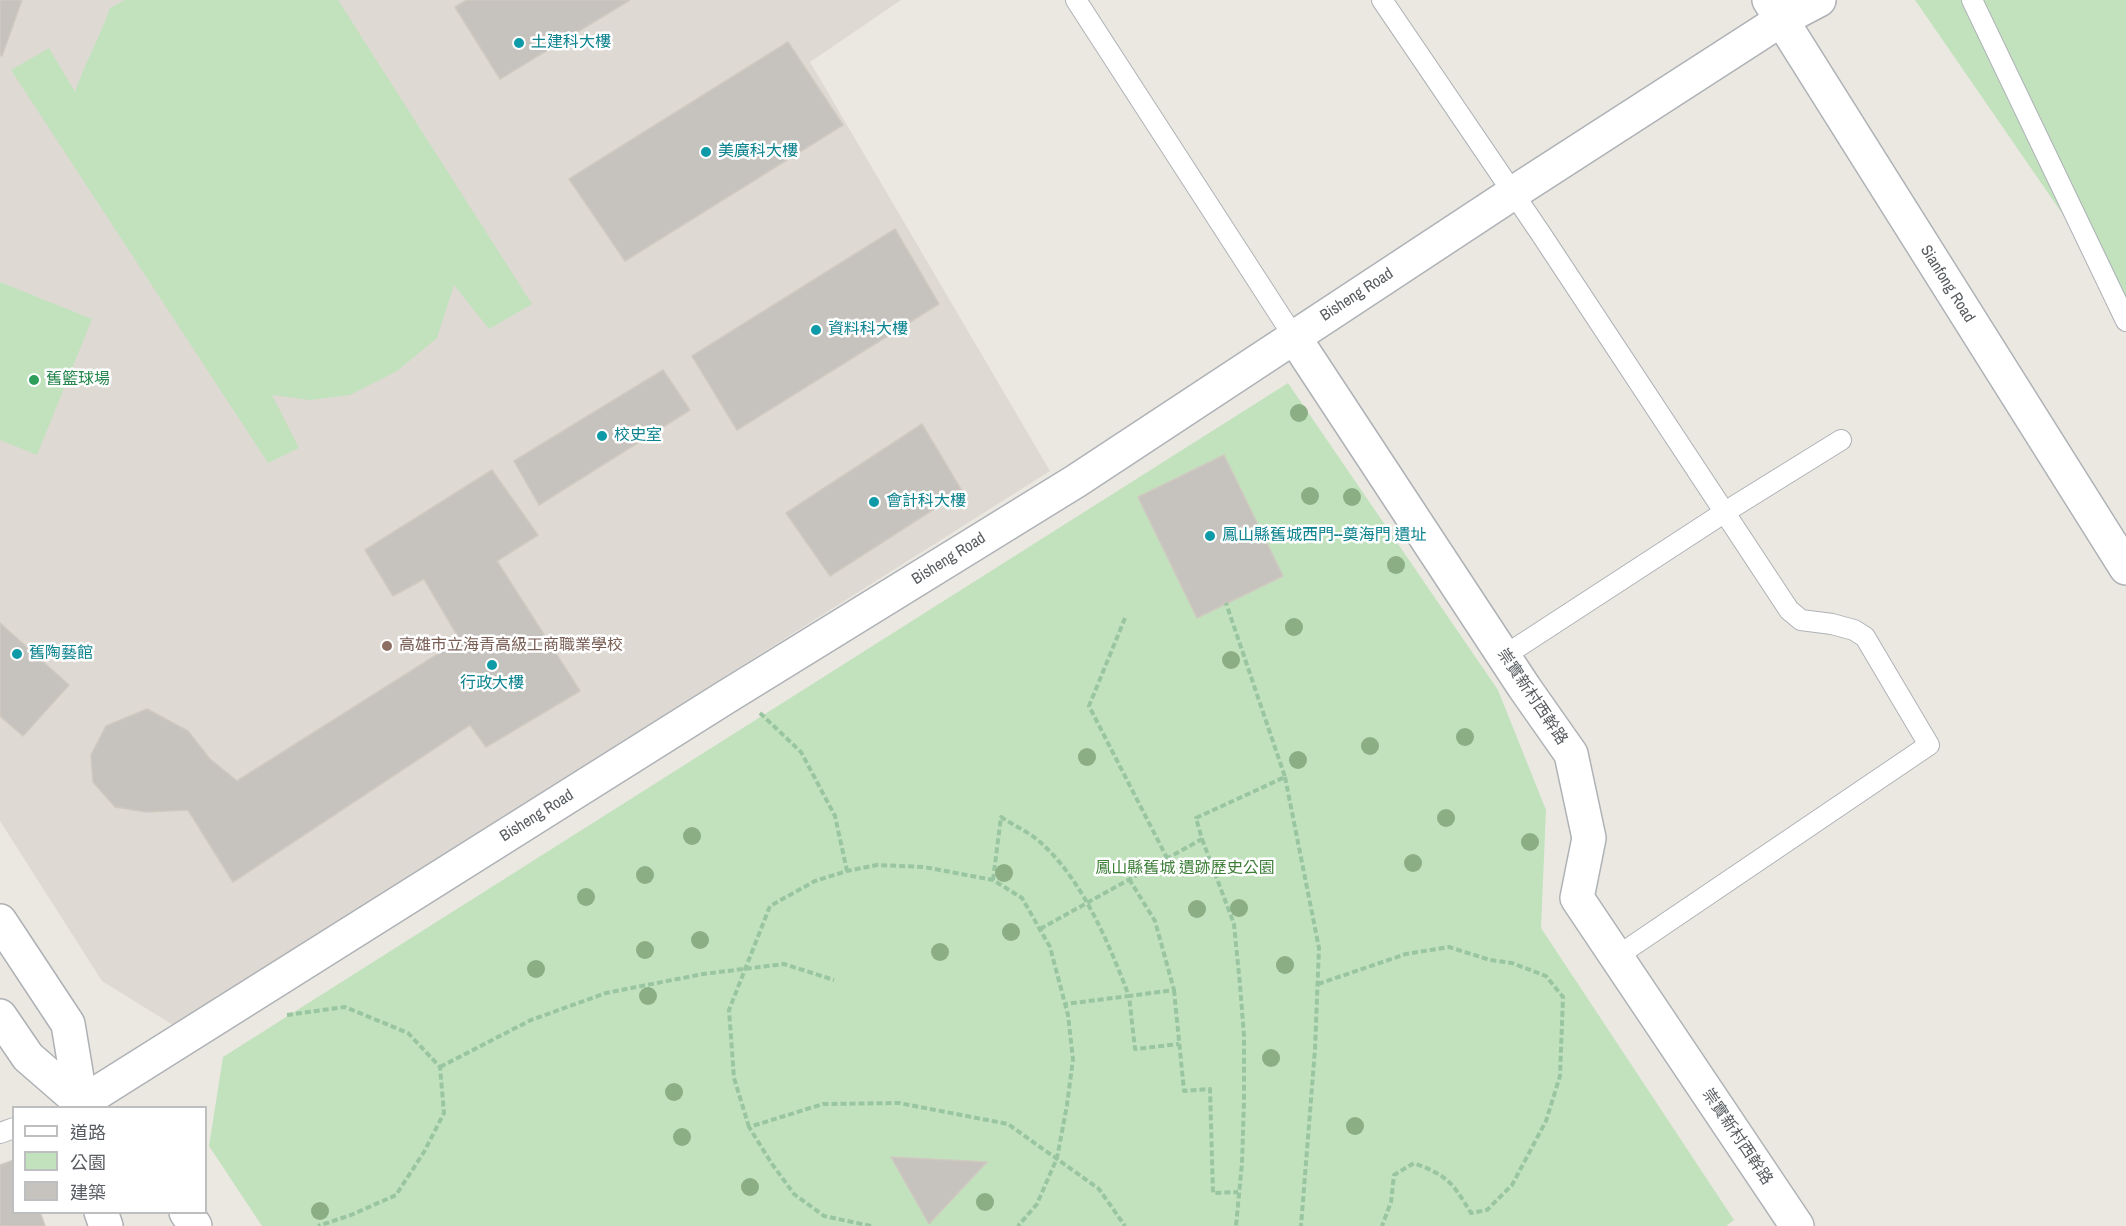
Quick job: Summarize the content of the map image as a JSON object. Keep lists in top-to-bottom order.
{
  "streets": {
    "street": ["Sianfong Road", "Bisheng Road", "崇實新村西幹路"]
  },
  "crossings": [
    ["Sianfong Road", "Bisheng Road"],
    ["Bisheng Road", "崇實新村西幹路"]
  ],
  "parks": ["鳳山縣舊城 遺跡歷史公園"],
  "places": [
    "土建科大樓",
    "美廣科大樓",
    "資料科大樓",
    "舊籃球場",
    "校史室",
    "會計科大樓",
    "鳳山縣舊城西門--奠海門 遺址",
    "高雄市立海青高級工商職業學校",
    "舊陶藝館",
    "行政大樓"
  ],
  "legend": ["道路", "公園", "建築"]
}
